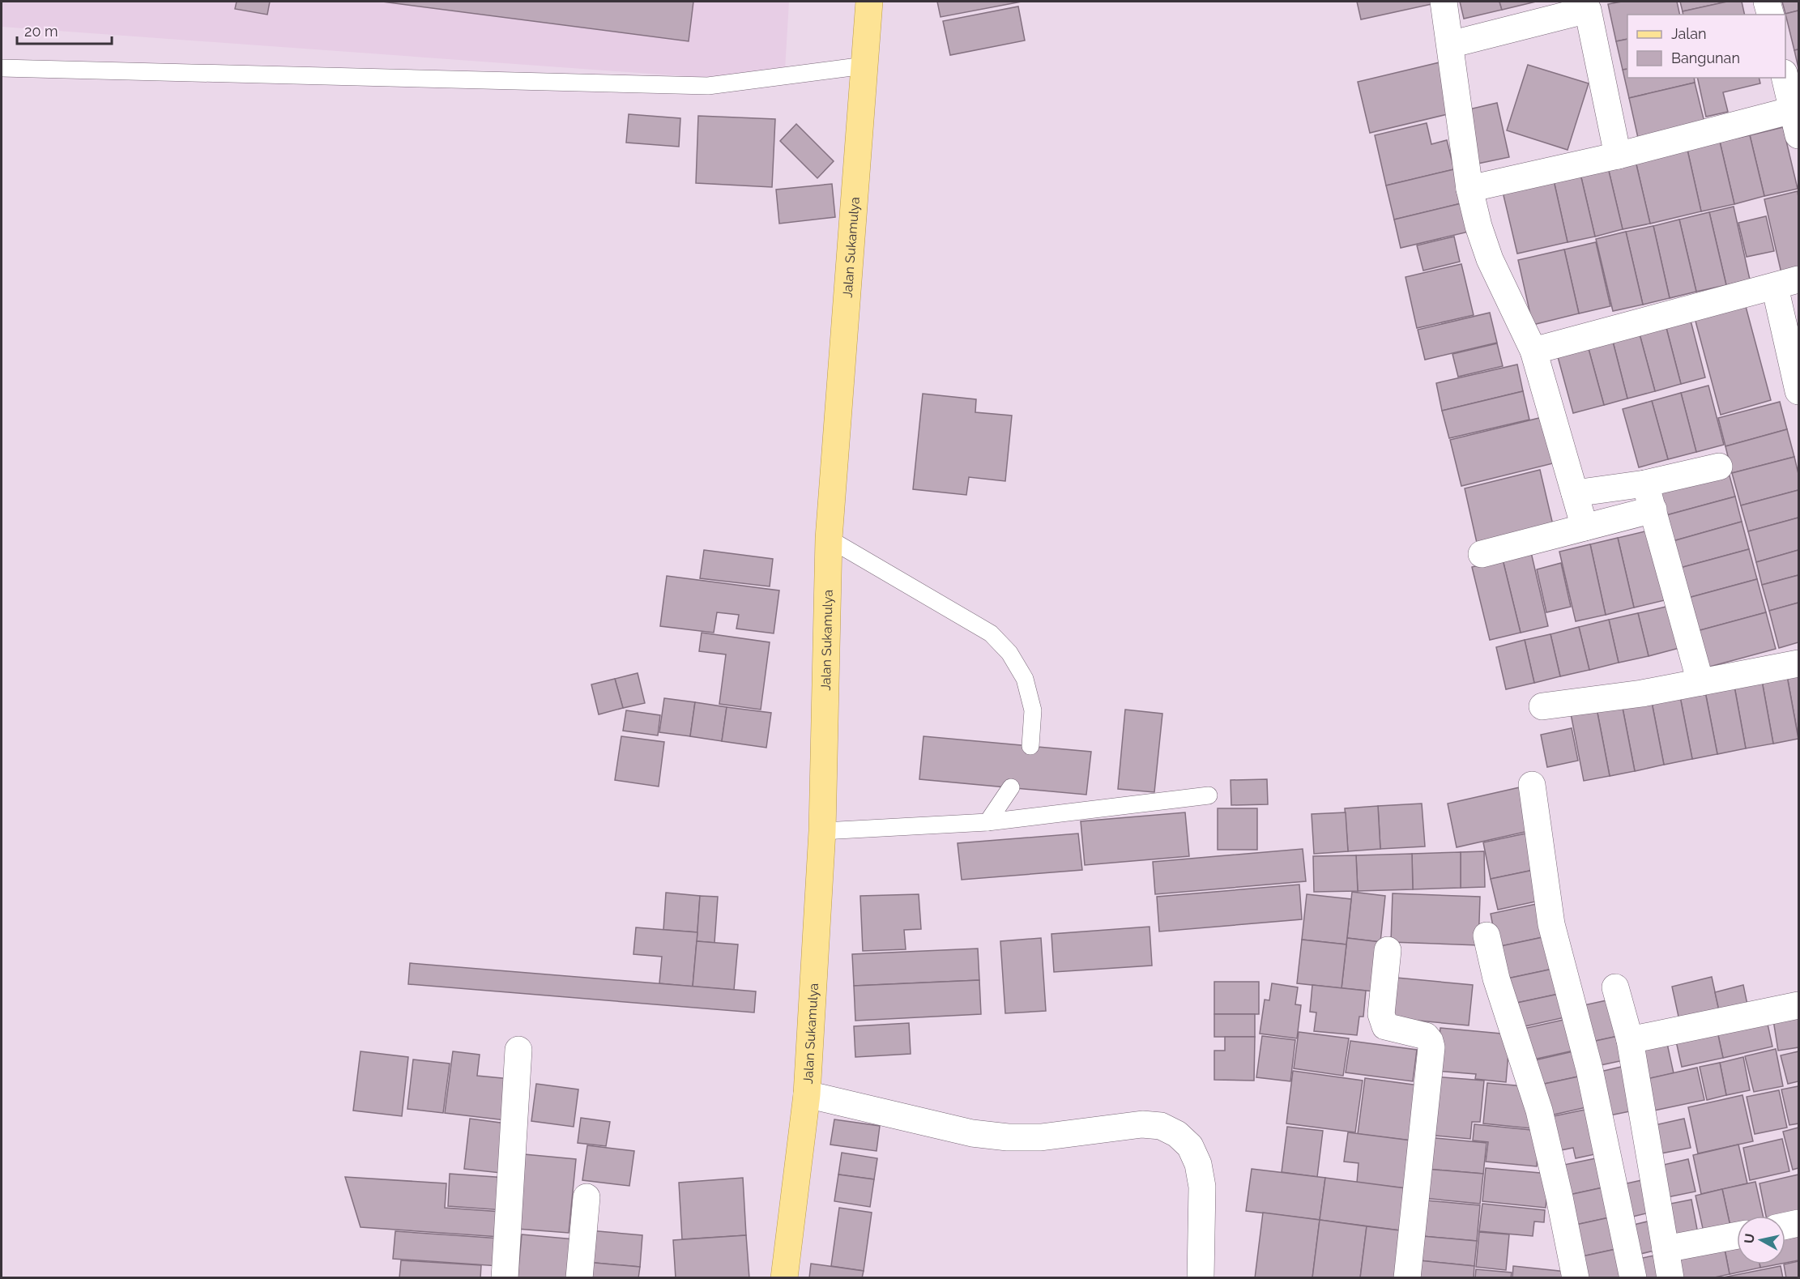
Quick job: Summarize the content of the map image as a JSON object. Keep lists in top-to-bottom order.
{
  "streets": {
    "main road": ["Jalan Sukamulya"]
  },
  "legend": ["Jalan", "Bangunan"],
  "scale_bar": "20 m",
  "north": "left"
}
